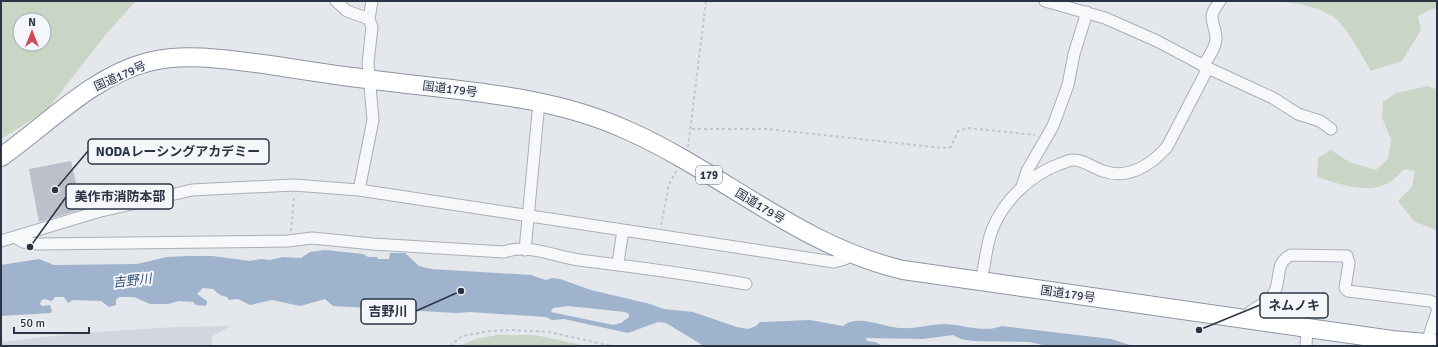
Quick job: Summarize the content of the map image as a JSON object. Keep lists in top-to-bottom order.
{
  "streets": {
    "highway": ["国道179号", "179"]
  },
  "water": ["吉野川"],
  "places": [
    "NODAレーシングアカデミー",
    "美作市消防本部",
    "吉野川",
    "ネムノキ"
  ],
  "scale_bar": "50 m",
  "north": "top"
}
